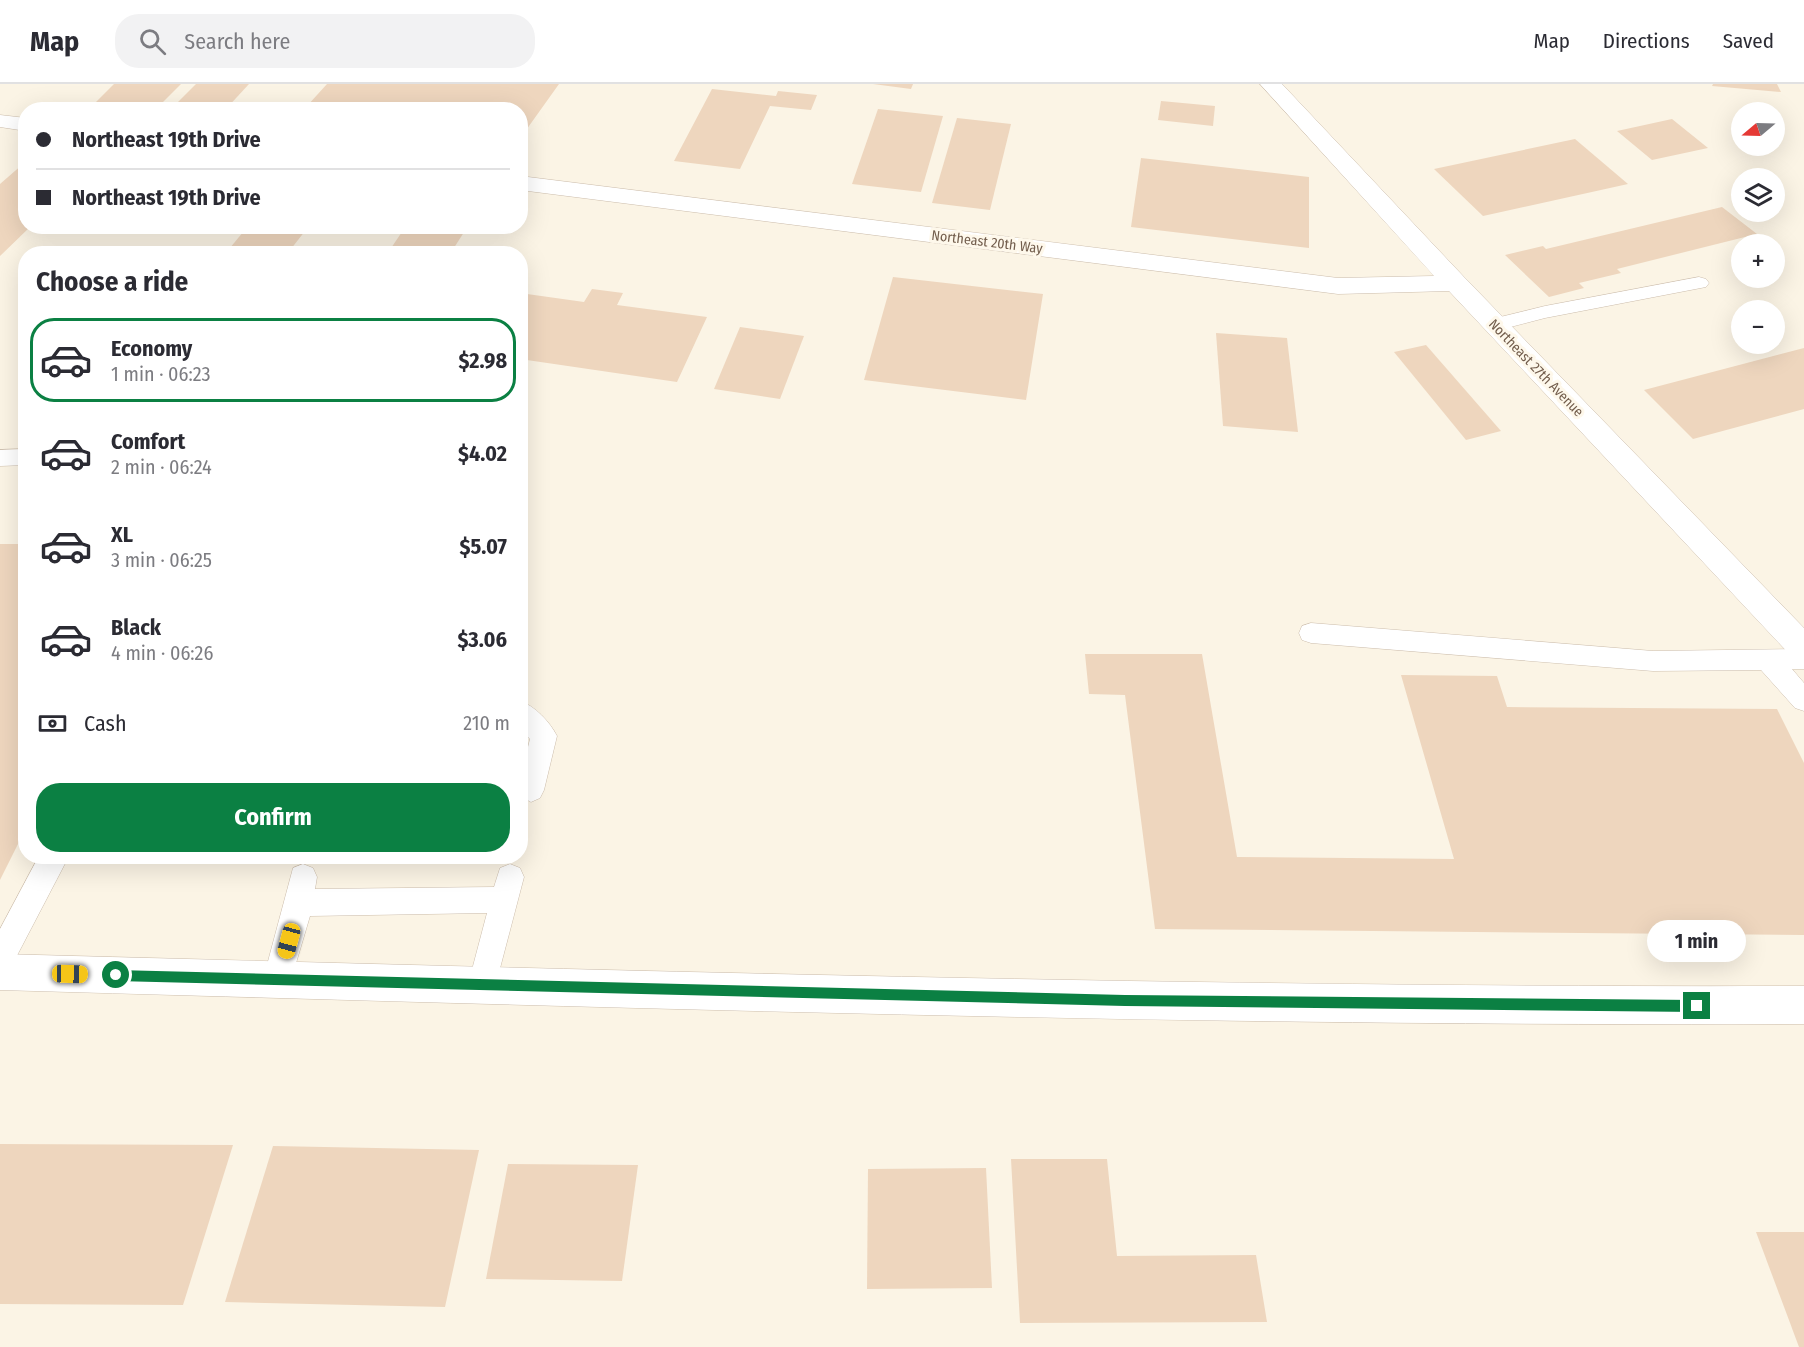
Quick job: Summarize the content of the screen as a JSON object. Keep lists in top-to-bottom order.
{
  "streets": {
    "street": ["Northeast 20th Way", "Northeast 27th Avenue"]
  },
  "crossings": [
    ["Northeast 20th Way", "Northeast 27th Avenue"]
  ],
  "north": "left",
  "page": {
    "header": "Map",
    "search": "Search here",
    "nav": ["Map", "Directions", "Saved"],
    "map_buttons": ["+", "−"],
    "banner": ["Northeast 19th Drive", "Northeast 19th Drive"],
    "heading": "Choose a ride",
    "list": [
      {
        "name": "Economy",
        "note": "1 min · 06:23",
        "value": "$2.98"
      },
      {
        "name": "Comfort",
        "note": "2 min · 06:24",
        "value": "$4.02"
      },
      {
        "name": "XL",
        "note": "3 min · 06:25",
        "value": "$5.07"
      },
      {
        "name": "Black",
        "note": "4 min · 06:26",
        "value": "$3.06"
      }
    ],
    "pay": ["Cash", "210 m"],
    "buttons": "Confirm",
    "bubble": "1 min"
  }
}
